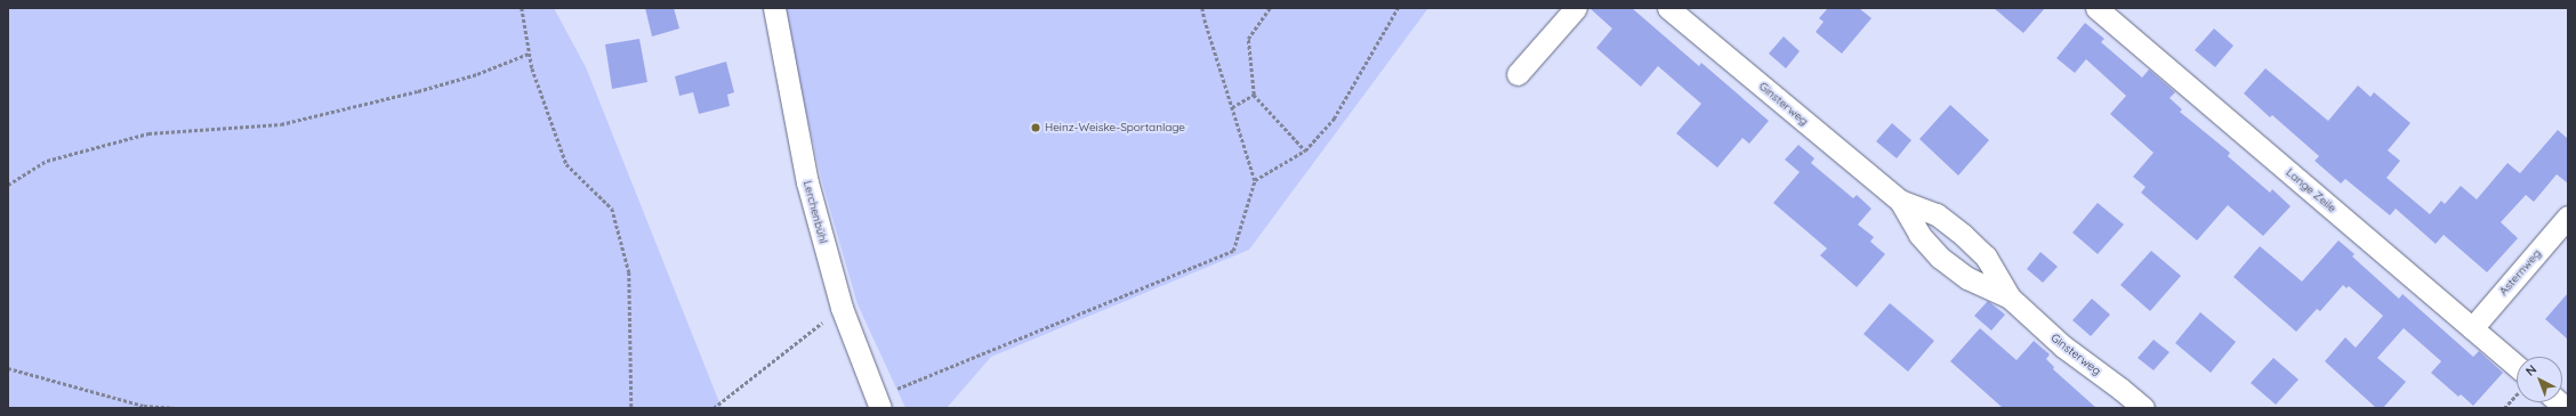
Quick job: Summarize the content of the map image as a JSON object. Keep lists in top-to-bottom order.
{
  "streets": {
    "street": [
      "Ginsterweg",
      "Lange Zeile",
      "Lerchenbühl",
      "Asternweg"
    ]
  },
  "crossings": [
    ["Lange Zeile", "Asternweg"]
  ],
  "places": ["Heinz-Weiske-Sportanlage"],
  "north": "top left"
}
